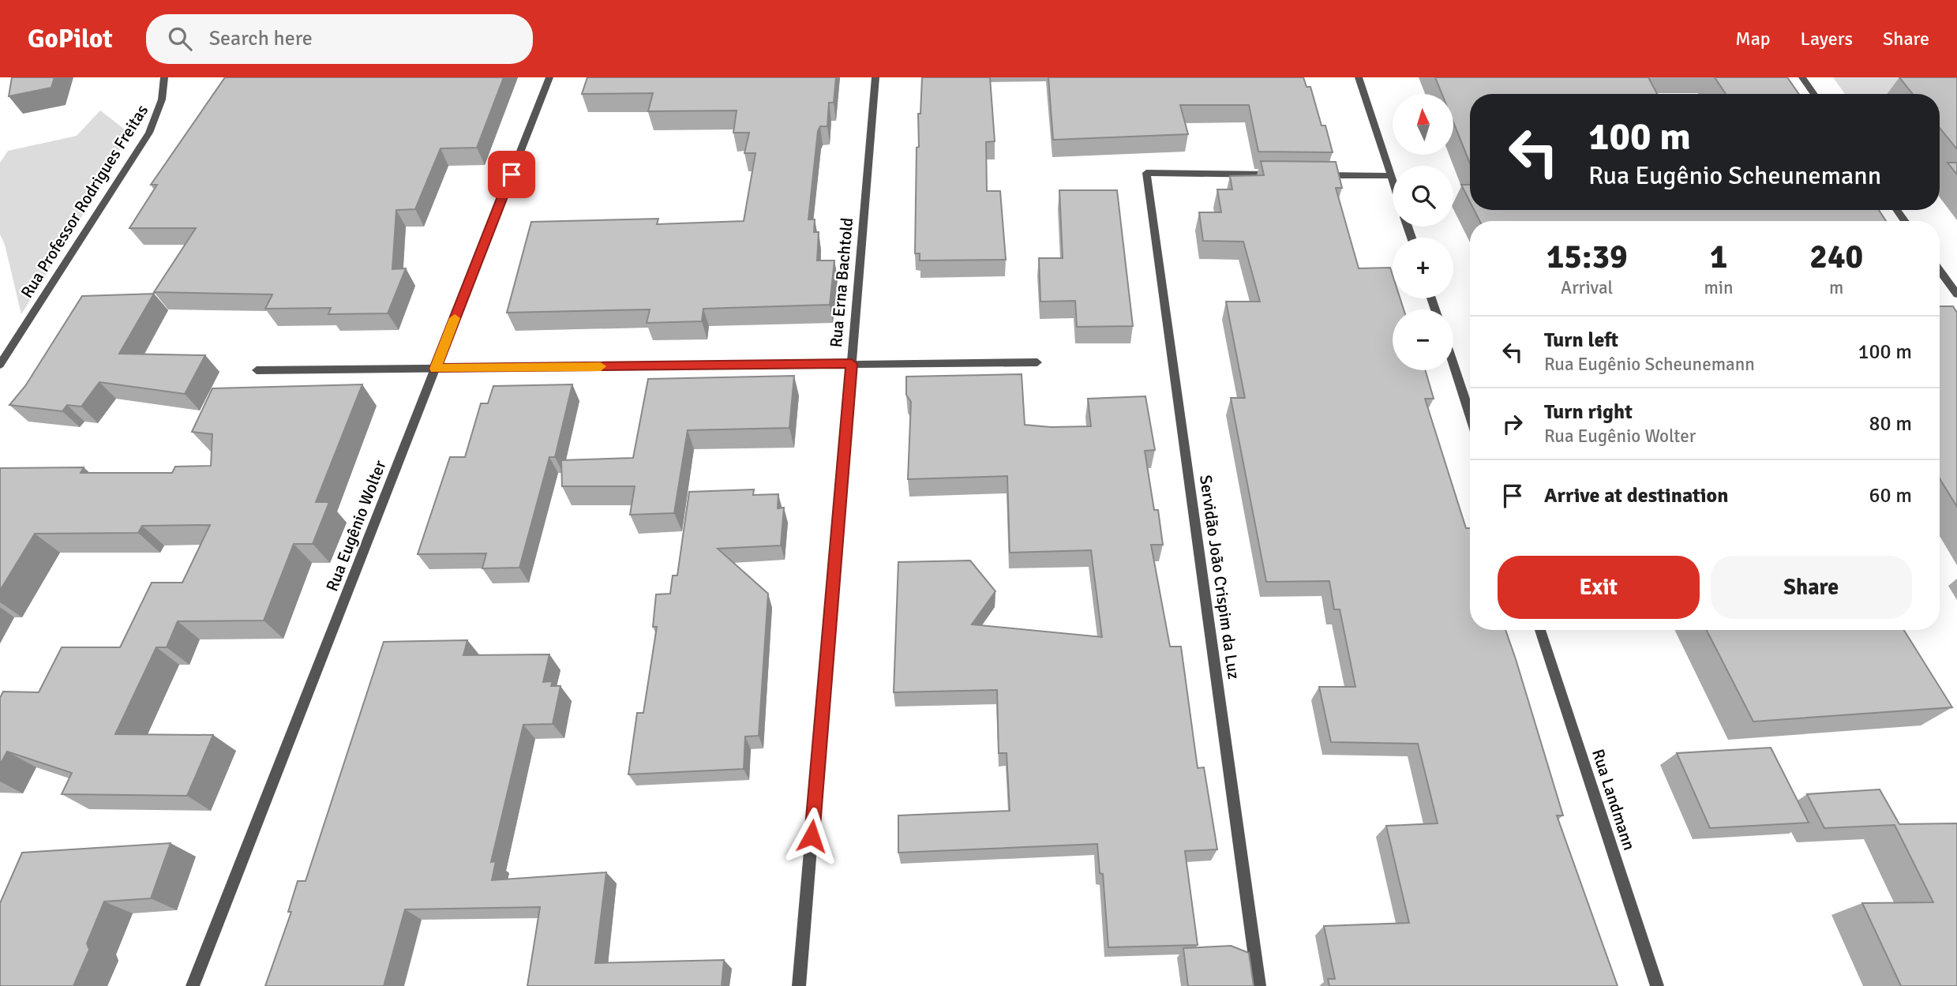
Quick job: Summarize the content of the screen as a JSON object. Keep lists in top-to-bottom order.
{
  "streets": {
    "street": [
      "Rua Professor Rodrigues Freitas",
      "Rua Erna Bachtold",
      "Rua Eugênio Wolter",
      "Servidão João Crispim da Luz",
      "Rua Landmann"
    ]
  },
  "north": "top",
  "page": {
    "header": "GoPilot",
    "search": "Search here",
    "nav": ["Map", "Layers", "Share"],
    "map_buttons": ["+", "−"],
    "turn": ["100 m", "Rua Eugênio Scheunemann"],
    "eta": [
      "15:39",
      "Arrival",
      "1",
      "min",
      "240",
      "m"
    ],
    "list": [
      {
        "name": "Turn left",
        "note": "Rua Eugênio Scheunemann",
        "value": "100 m"
      },
      {
        "name": "Turn right",
        "note": "Rua Eugênio Wolter",
        "value": "80 m"
      },
      {
        "name": "Arrive at destination",
        "value": "60 m"
      }
    ],
    "buttons": ["Exit", "Share"]
  }
}
